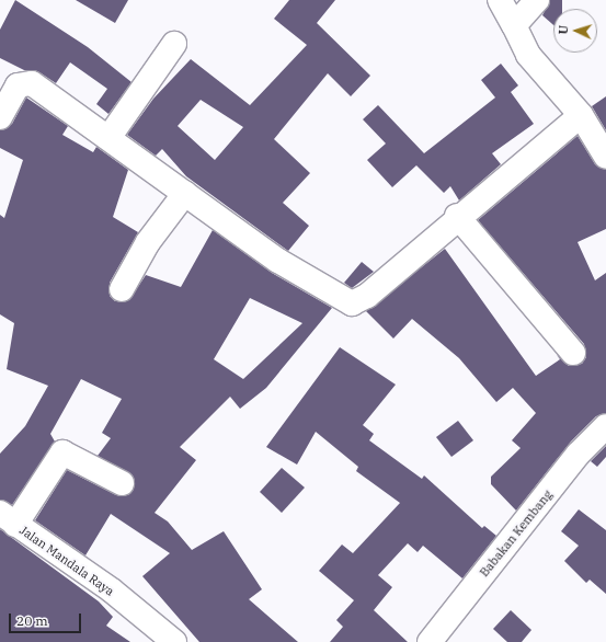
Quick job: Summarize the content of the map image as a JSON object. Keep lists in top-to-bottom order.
{
  "streets": {
    "street": ["Babakan Kembang", "Jalan Mandala Raya"]
  },
  "scale_bar": "20 m",
  "north": "left"
}
